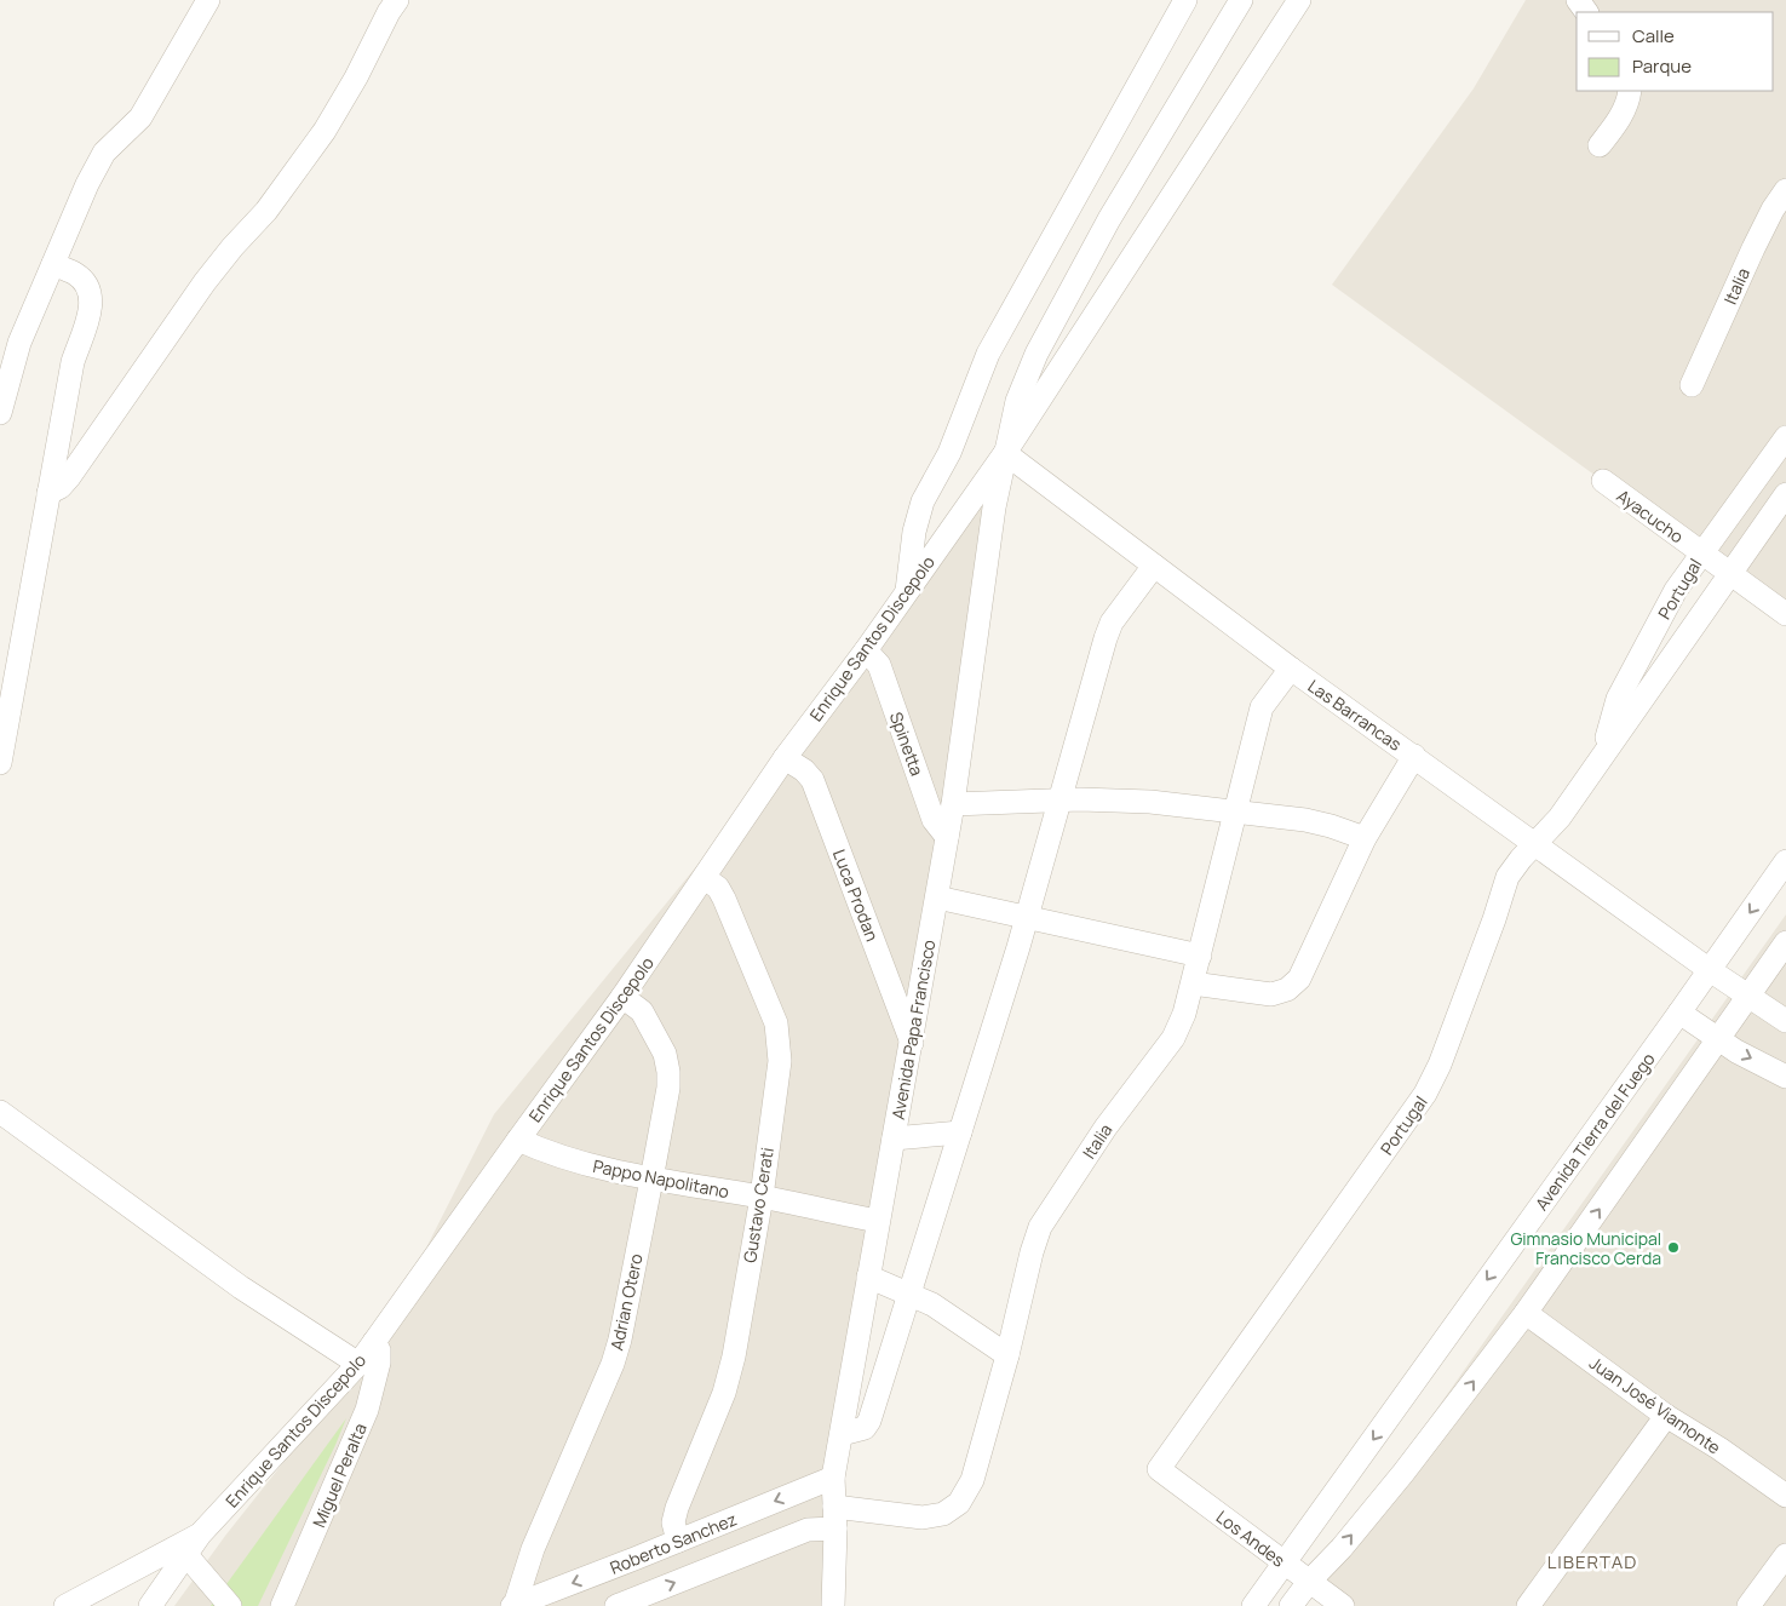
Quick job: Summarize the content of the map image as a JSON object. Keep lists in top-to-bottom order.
{
  "streets": {
    "street": [
      "Italia",
      "Ayacucho",
      "Portugal",
      "Enrique Santos Discepolo",
      "Las Barrancas",
      "Spinetta",
      "Luca Prodan",
      "Avenida Papa Francisco",
      "Avenida Tierra del Fuego",
      "Pappo Napolitano",
      "Gustavo Cerati",
      "Adrian Otero",
      "Juan José Viamonte",
      "Miguel Peralta",
      "Los Andes",
      "Roberto Sanchez"
    ]
  },
  "crossings": [
    ["Italia", "Las Barrancas"],
    ["Italia", "Avenida Papa Francisco"],
    ["Ayacucho", "Portugal"],
    ["Portugal", "Las Barrancas"],
    ["Portugal", "Los Andes"],
    ["Enrique Santos Discepolo", "Las Barrancas"],
    ["Enrique Santos Discepolo", "Spinetta"],
    ["Enrique Santos Discepolo", "Luca Prodan"],
    ["Enrique Santos Discepolo", "Avenida Papa Francisco"],
    ["Enrique Santos Discepolo", "Pappo Napolitano"],
    ["Enrique Santos Discepolo", "Gustavo Cerati"],
    ["Enrique Santos Discepolo", "Adrian Otero"],
    ["Enrique Santos Discepolo", "Miguel Peralta"],
    ["Las Barrancas", "Avenida Papa Francisco"],
    ["Las Barrancas", "Avenida Tierra del Fuego"],
    ["Spinetta", "Avenida Papa Francisco"],
    ["Luca Prodan", "Avenida Papa Francisco"],
    ["Avenida Papa Francisco", "Pappo Napolitano"],
    ["Avenida Papa Francisco", "Roberto Sanchez"],
    ["Avenida Tierra del Fuego", "Los Andes"],
    ["Pappo Napolitano", "Gustavo Cerati"],
    ["Pappo Napolitano", "Adrian Otero"],
    ["Gustavo Cerati", "Roberto Sanchez"],
    ["Adrian Otero", "Roberto Sanchez"]
  ],
  "districts": ["LIBERTAD"],
  "places": ["Gimnasio Municipal Francisco Cerda"],
  "legend": ["Calle", "Parque"]
}
